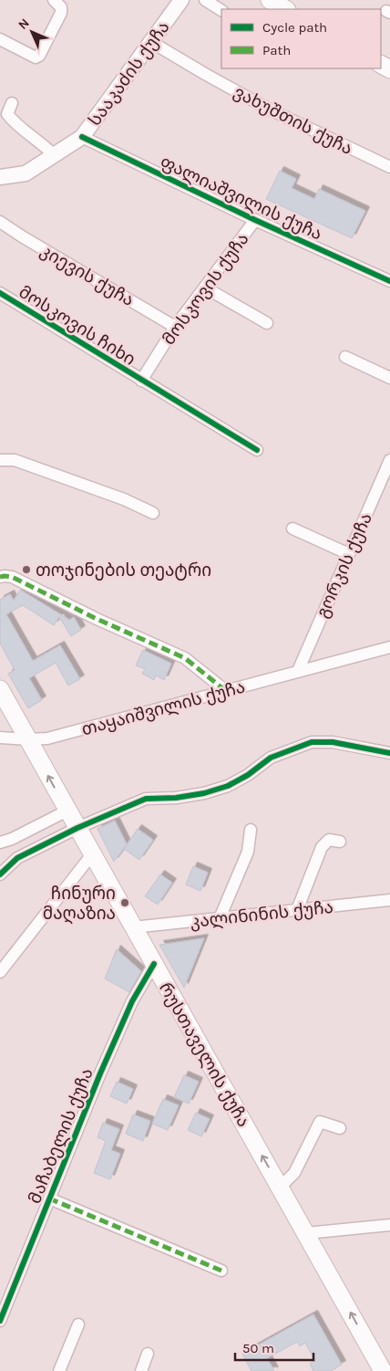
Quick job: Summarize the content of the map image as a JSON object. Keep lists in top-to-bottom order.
{
  "streets": {
    "main road": ["რუსთაველის ქუჩა"],
    "street": [
      "სააკაძის ქუჩა",
      "ვახუშთის ქუჩა",
      "ფალიაშვილის ქუჩა",
      "კიევის ქუჩა",
      "მოსკოვის ქუჩა",
      "მოსკოვის ჩიხი",
      "გორკის ქუჩა",
      "თაყაიშვილის ქუჩა",
      "კალინინის ქუჩა",
      "მაჩაბელის ქუჩა"
    ]
  },
  "crossings": [
    ["სააკაძის ქუჩა", "ვახუშთის ქუჩა"],
    ["სააკაძის ქუჩა", "ფალიაშვილის ქუჩა"],
    ["ფალიაშვილის ქუჩა", "მოსკოვის ქუჩა"],
    ["კიევის ქუჩა", "მოსკოვის ქუჩა"],
    ["მოსკოვის ქუჩა", "მოსკოვის ჩიხი"],
    ["გორკის ქუჩა", "თაყაიშვილის ქუჩა"],
    ["თაყაიშვილის ქუჩა", "რუსთაველის ქუჩა"],
    ["კალინინის ქუჩა", "რუსთაველის ქუჩა"],
    ["რუსთაველის ქუჩა", "მაჩაბელის ქუჩა"]
  ],
  "one_way": ["რუსთაველის ქუჩა"],
  "places": ["თოჯინების თეატრი", "ჩინური მაღაზია"],
  "legend": ["Cycle path", "Path"],
  "scale_bar": "50 m",
  "north": "top left"
}
